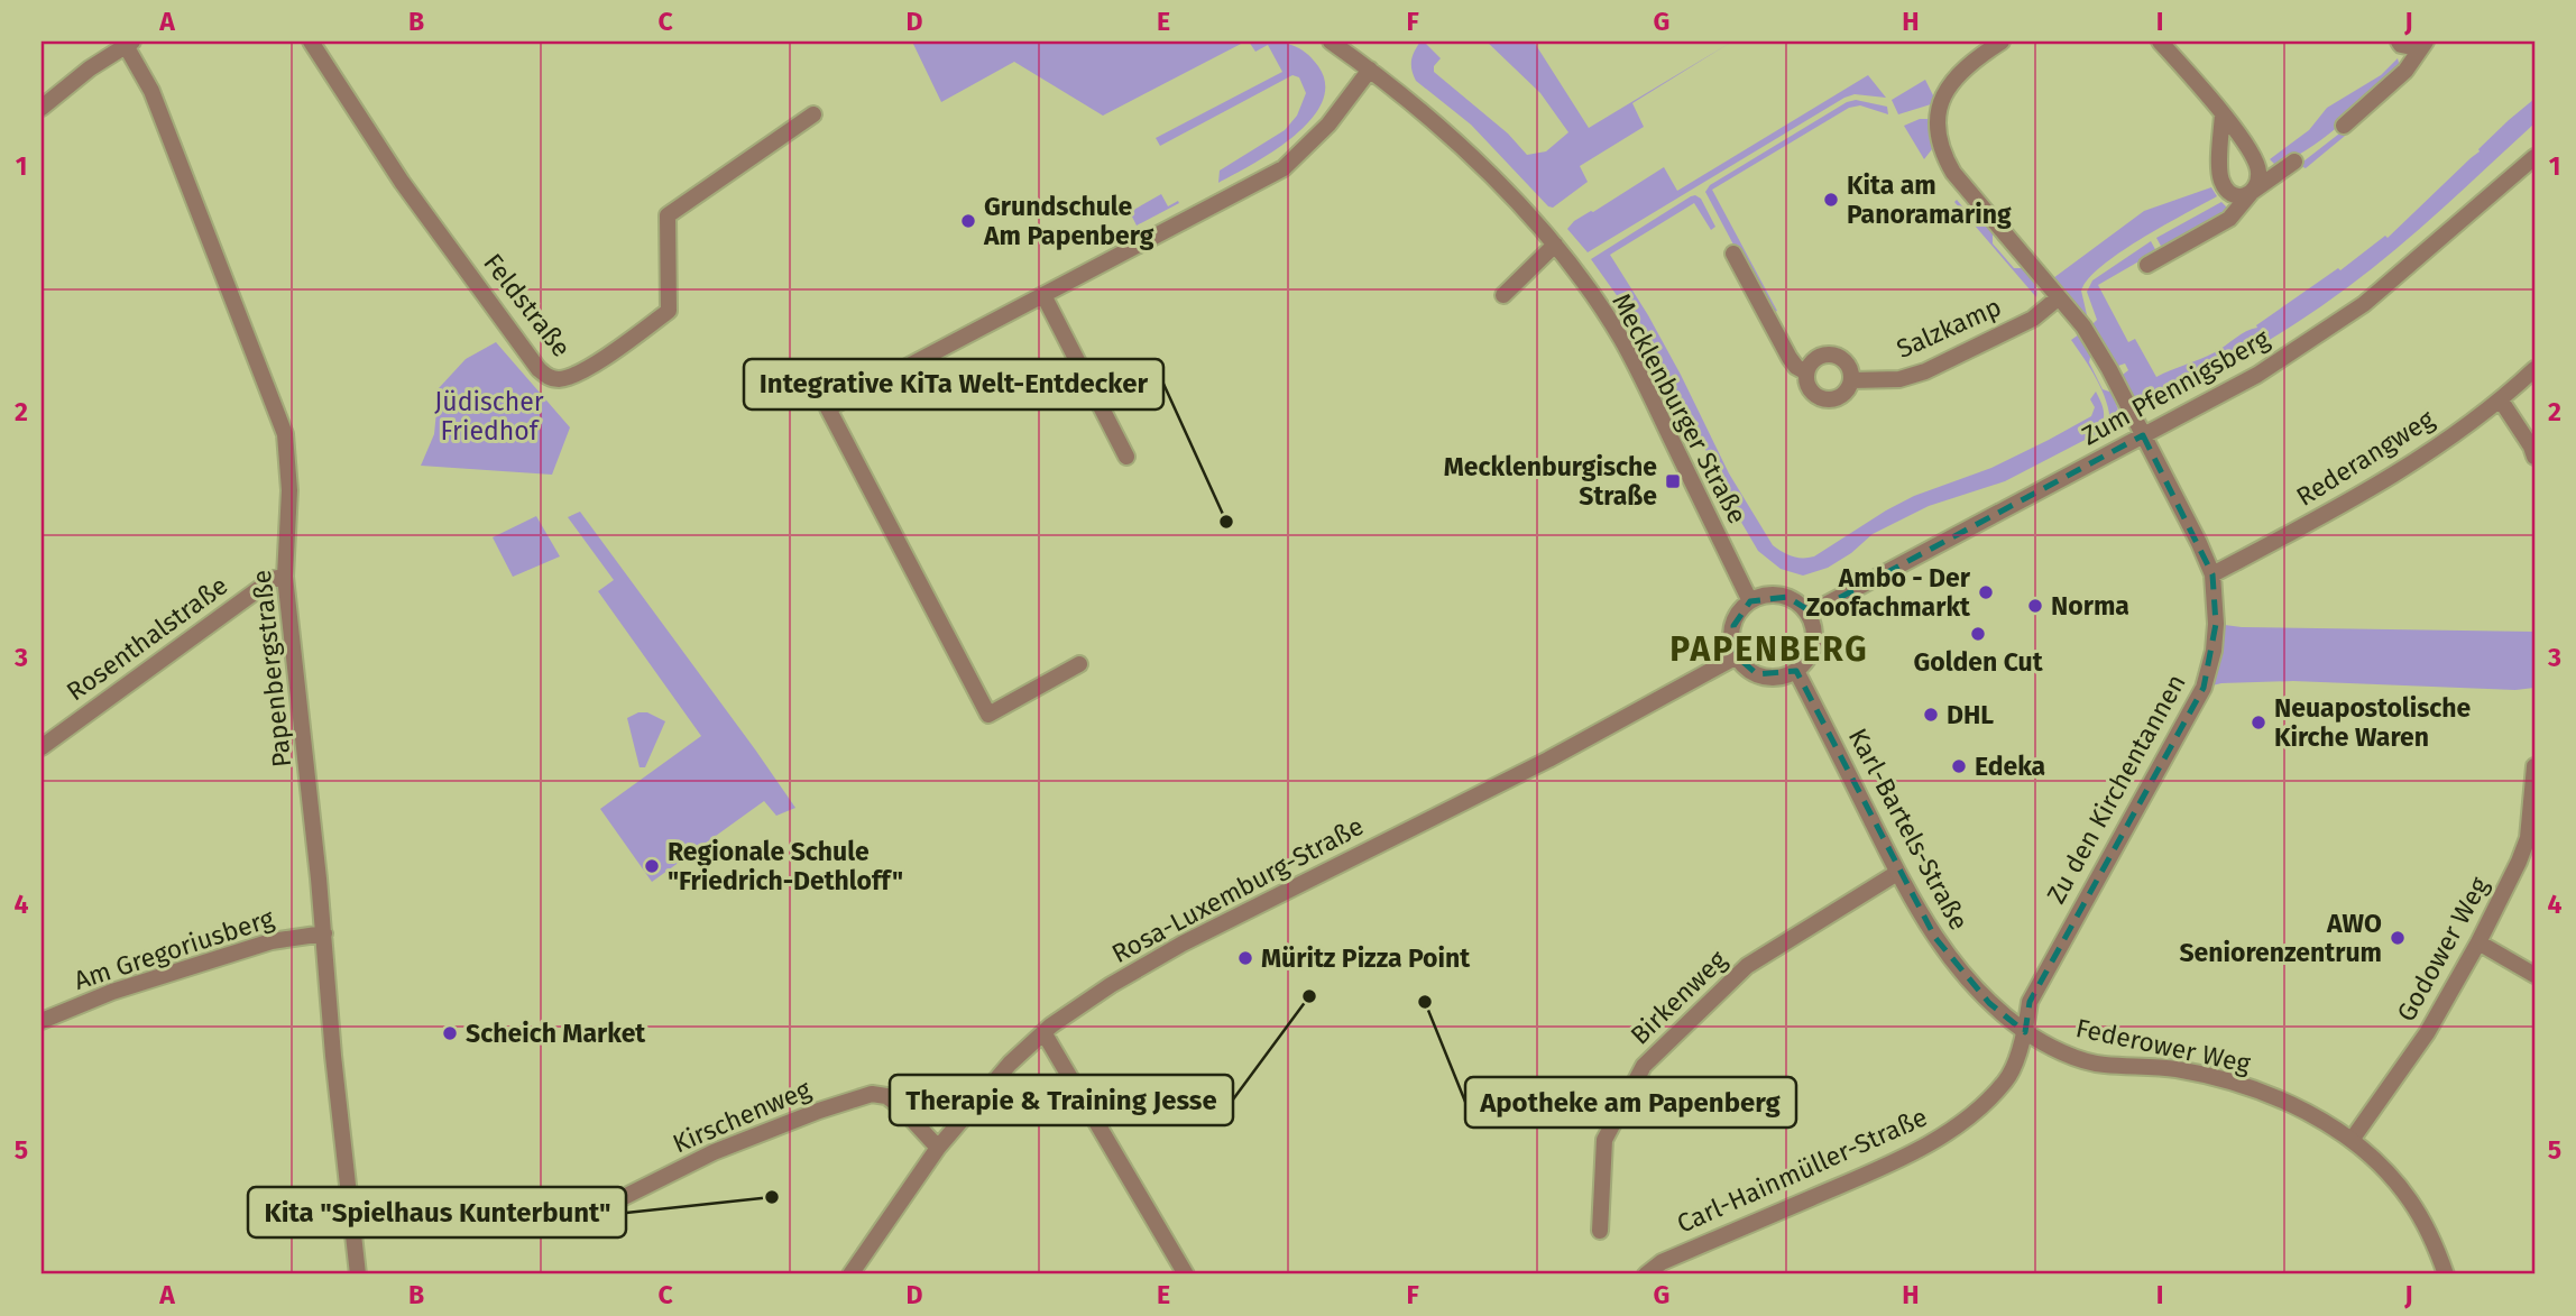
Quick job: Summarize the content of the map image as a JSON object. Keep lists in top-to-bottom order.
{
  "streets": {
    "street": [
      "Feldstraße",
      "Salzkamp",
      "Zum Pfennigsberg",
      "Mecklenburger Straße",
      "Rederangweg",
      "Rosenthalstraße",
      "Papenbergstraße",
      "Zu den Kirchentannen",
      "Karl-Bartels-Straße",
      "Rosa-Luxemburg-Straße",
      "Am Gregoriusberg",
      "Godower Weg",
      "Birkenweg",
      "Federower Weg",
      "Kirschenweg",
      "Carl-Hainmüller-Straße"
    ]
  },
  "crossings": [
    ["Salzkamp", "Zu den Kirchentannen"],
    ["Zum Pfennigsberg", "Mecklenburger Straße"],
    ["Zum Pfennigsberg", "Zu den Kirchentannen"],
    ["Zum Pfennigsberg", "Karl-Bartels-Straße"],
    ["Zum Pfennigsberg", "Rosa-Luxemburg-Straße"],
    ["Mecklenburger Straße", "Karl-Bartels-Straße"],
    ["Mecklenburger Straße", "Rosa-Luxemburg-Straße"],
    ["Rederangweg", "Zu den Kirchentannen"],
    ["Rosenthalstraße", "Papenbergstraße"],
    ["Papenbergstraße", "Am Gregoriusberg"],
    ["Zu den Kirchentannen", "Karl-Bartels-Straße"],
    ["Zu den Kirchentannen", "Federower Weg"],
    ["Zu den Kirchentannen", "Carl-Hainmüller-Straße"],
    ["Karl-Bartels-Straße", "Rosa-Luxemburg-Straße"],
    ["Karl-Bartels-Straße", "Birkenweg"],
    ["Karl-Bartels-Straße", "Federower Weg"],
    ["Karl-Bartels-Straße", "Carl-Hainmüller-Straße"],
    ["Rosa-Luxemburg-Straße", "Kirschenweg"],
    ["Godower Weg", "Federower Weg"],
    ["Federower Weg", "Carl-Hainmüller-Straße"]
  ],
  "districts": ["PAPENBERG"],
  "parks": ["Jüdischer Friedhof"],
  "places": {
    "other": [
      "Kita am Panoramaring",
      "Grundschule Am Papenberg",
      "Integrative KiTa Welt-Entdecker",
      "Ambo - Der Zoofachmarkt",
      "Norma",
      "Golden Cut",
      "DHL",
      "Neuapostolische Kirche Waren",
      "Edeka",
      "Regionale Schule \"Friedrich-Dethloff\"",
      "AWO Seniorenzentrum",
      "Müritz Pizza Point",
      "Therapie & Training Jesse",
      "Apotheke am Papenberg",
      "Scheich Market",
      "Kita \"Spielhaus Kunterbunt\""
    ],
    "transit": ["Mecklenburgische Straße"]
  },
  "grid": {
    "columns": [
      "A",
      "B",
      "C",
      "D",
      "E",
      "F",
      "G",
      "H",
      "I",
      "J"
    ],
    "rows": [
      "1",
      "2",
      "3",
      "4",
      "5"
    ]
  }
}
